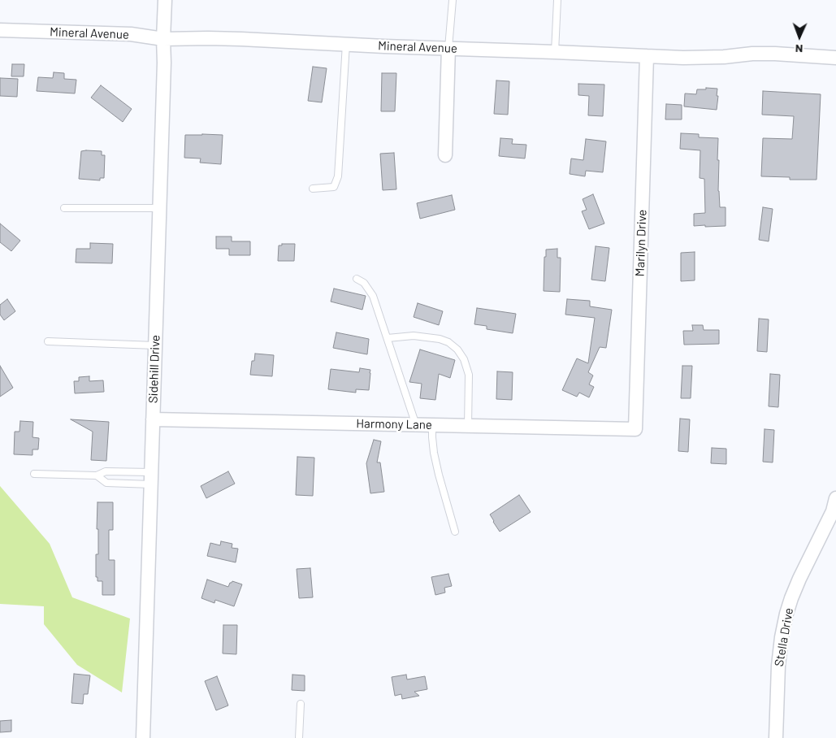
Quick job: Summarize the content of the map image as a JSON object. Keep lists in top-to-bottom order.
{
  "streets": {
    "street": [
      "Mineral Avenue",
      "Marilyn Drive",
      "Sidehill Drive",
      "Harmony Lane",
      "Stella Drive"
    ]
  },
  "crossings": [
    ["Mineral Avenue", "Marilyn Drive"],
    ["Mineral Avenue", "Sidehill Drive"],
    ["Marilyn Drive", "Harmony Lane"],
    ["Sidehill Drive", "Harmony Lane"]
  ],
  "north": "bottom"
}
